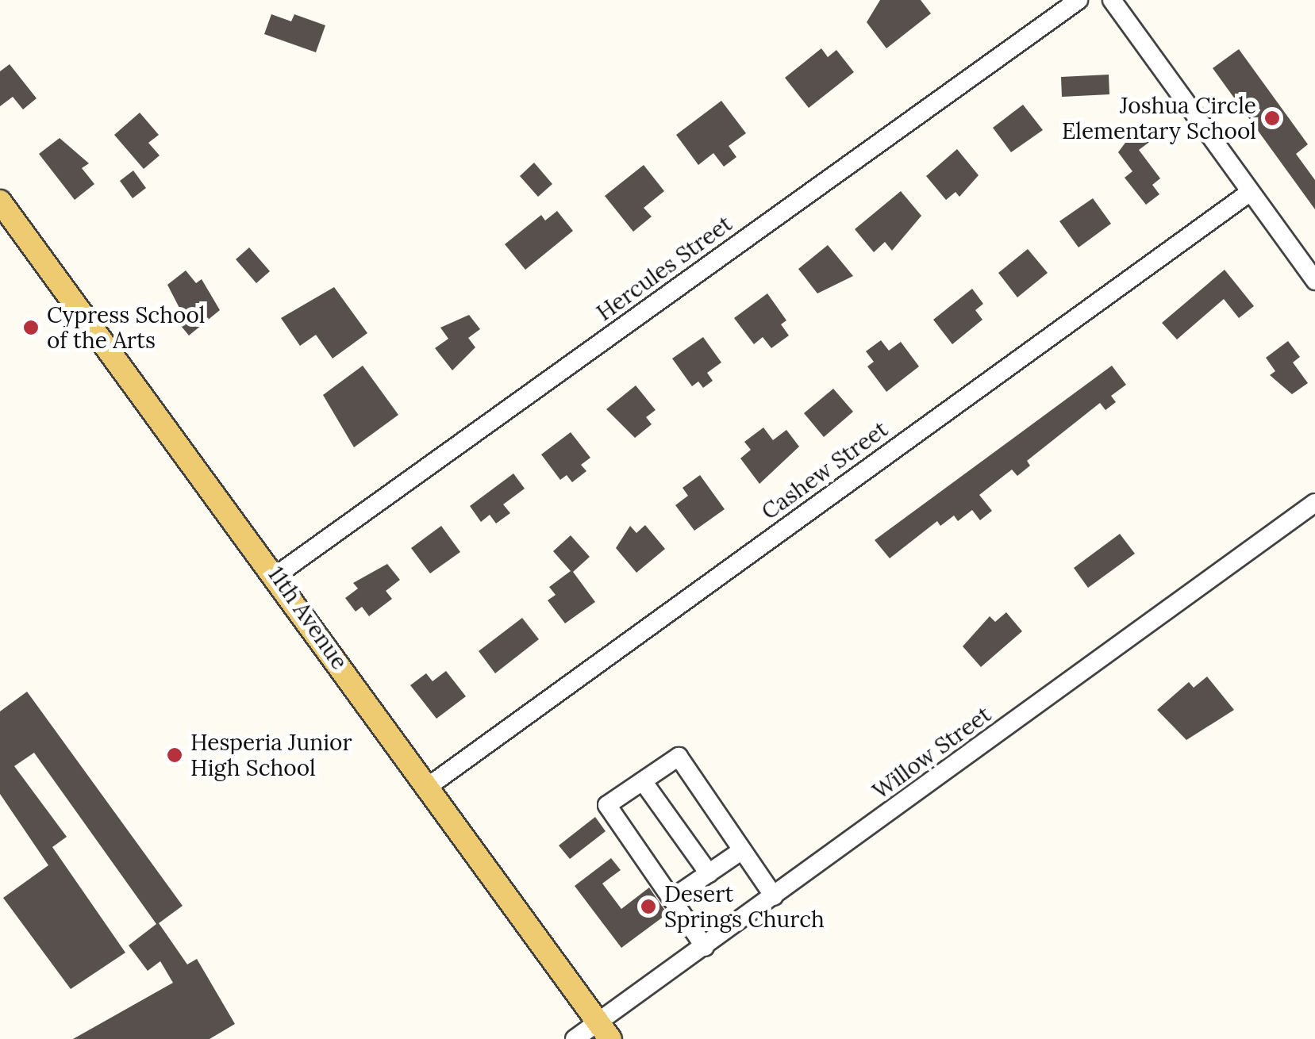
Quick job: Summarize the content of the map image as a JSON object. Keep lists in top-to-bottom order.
{
  "streets": {
    "main road": ["11th Avenue"],
    "street": ["Hercules Street", "Cashew Street", "Willow Street"]
  },
  "crossings": [
    ["Hercules Street", "11th Avenue"],
    ["Cashew Street", "11th Avenue"],
    ["11th Avenue", "Willow Street"]
  ],
  "places": [
    "Joshua Circle Elementary School",
    "Cypress School of the Arts",
    "Hesperia Junior High School",
    "Desert Springs Church"
  ]
}
